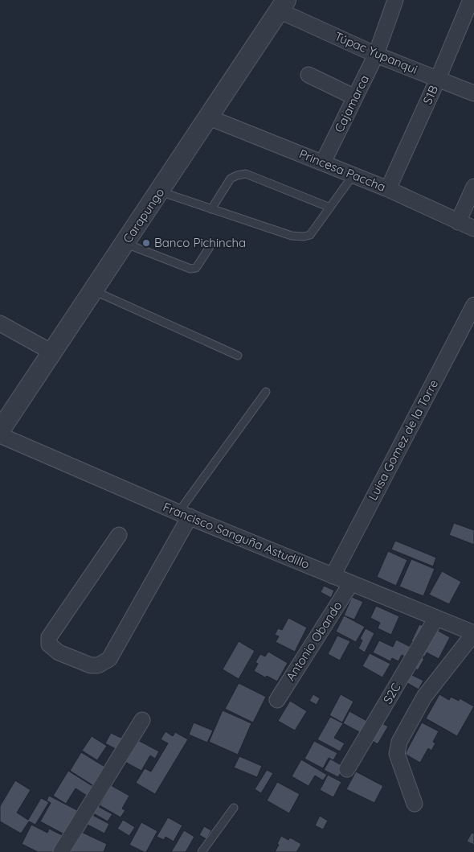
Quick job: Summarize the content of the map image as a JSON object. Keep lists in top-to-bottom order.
{
  "streets": {
    "street": [
      "Túpac Yupanqui",
      "S1B",
      "Cajamarca",
      "Princesa Paccha",
      "Carapungo",
      "Luisa Gomez de la Torre",
      "Francisco Sanguña Astudillo",
      "Antonio Obando",
      "S2C"
    ]
  },
  "crossings": [
    ["Túpac Yupanqui", "S1B"],
    ["Túpac Yupanqui", "Cajamarca"],
    ["Túpac Yupanqui", "Carapungo"],
    ["S1B", "Princesa Paccha"],
    ["Cajamarca", "Princesa Paccha"],
    ["Princesa Paccha", "Carapungo"],
    ["Luisa Gomez de la Torre", "Francisco Sanguña Astudillo"],
    ["Francisco Sanguña Astudillo", "Antonio Obando"],
    ["Francisco Sanguña Astudillo", "S2C"]
  ],
  "places": ["Banco Pichincha"]
}
